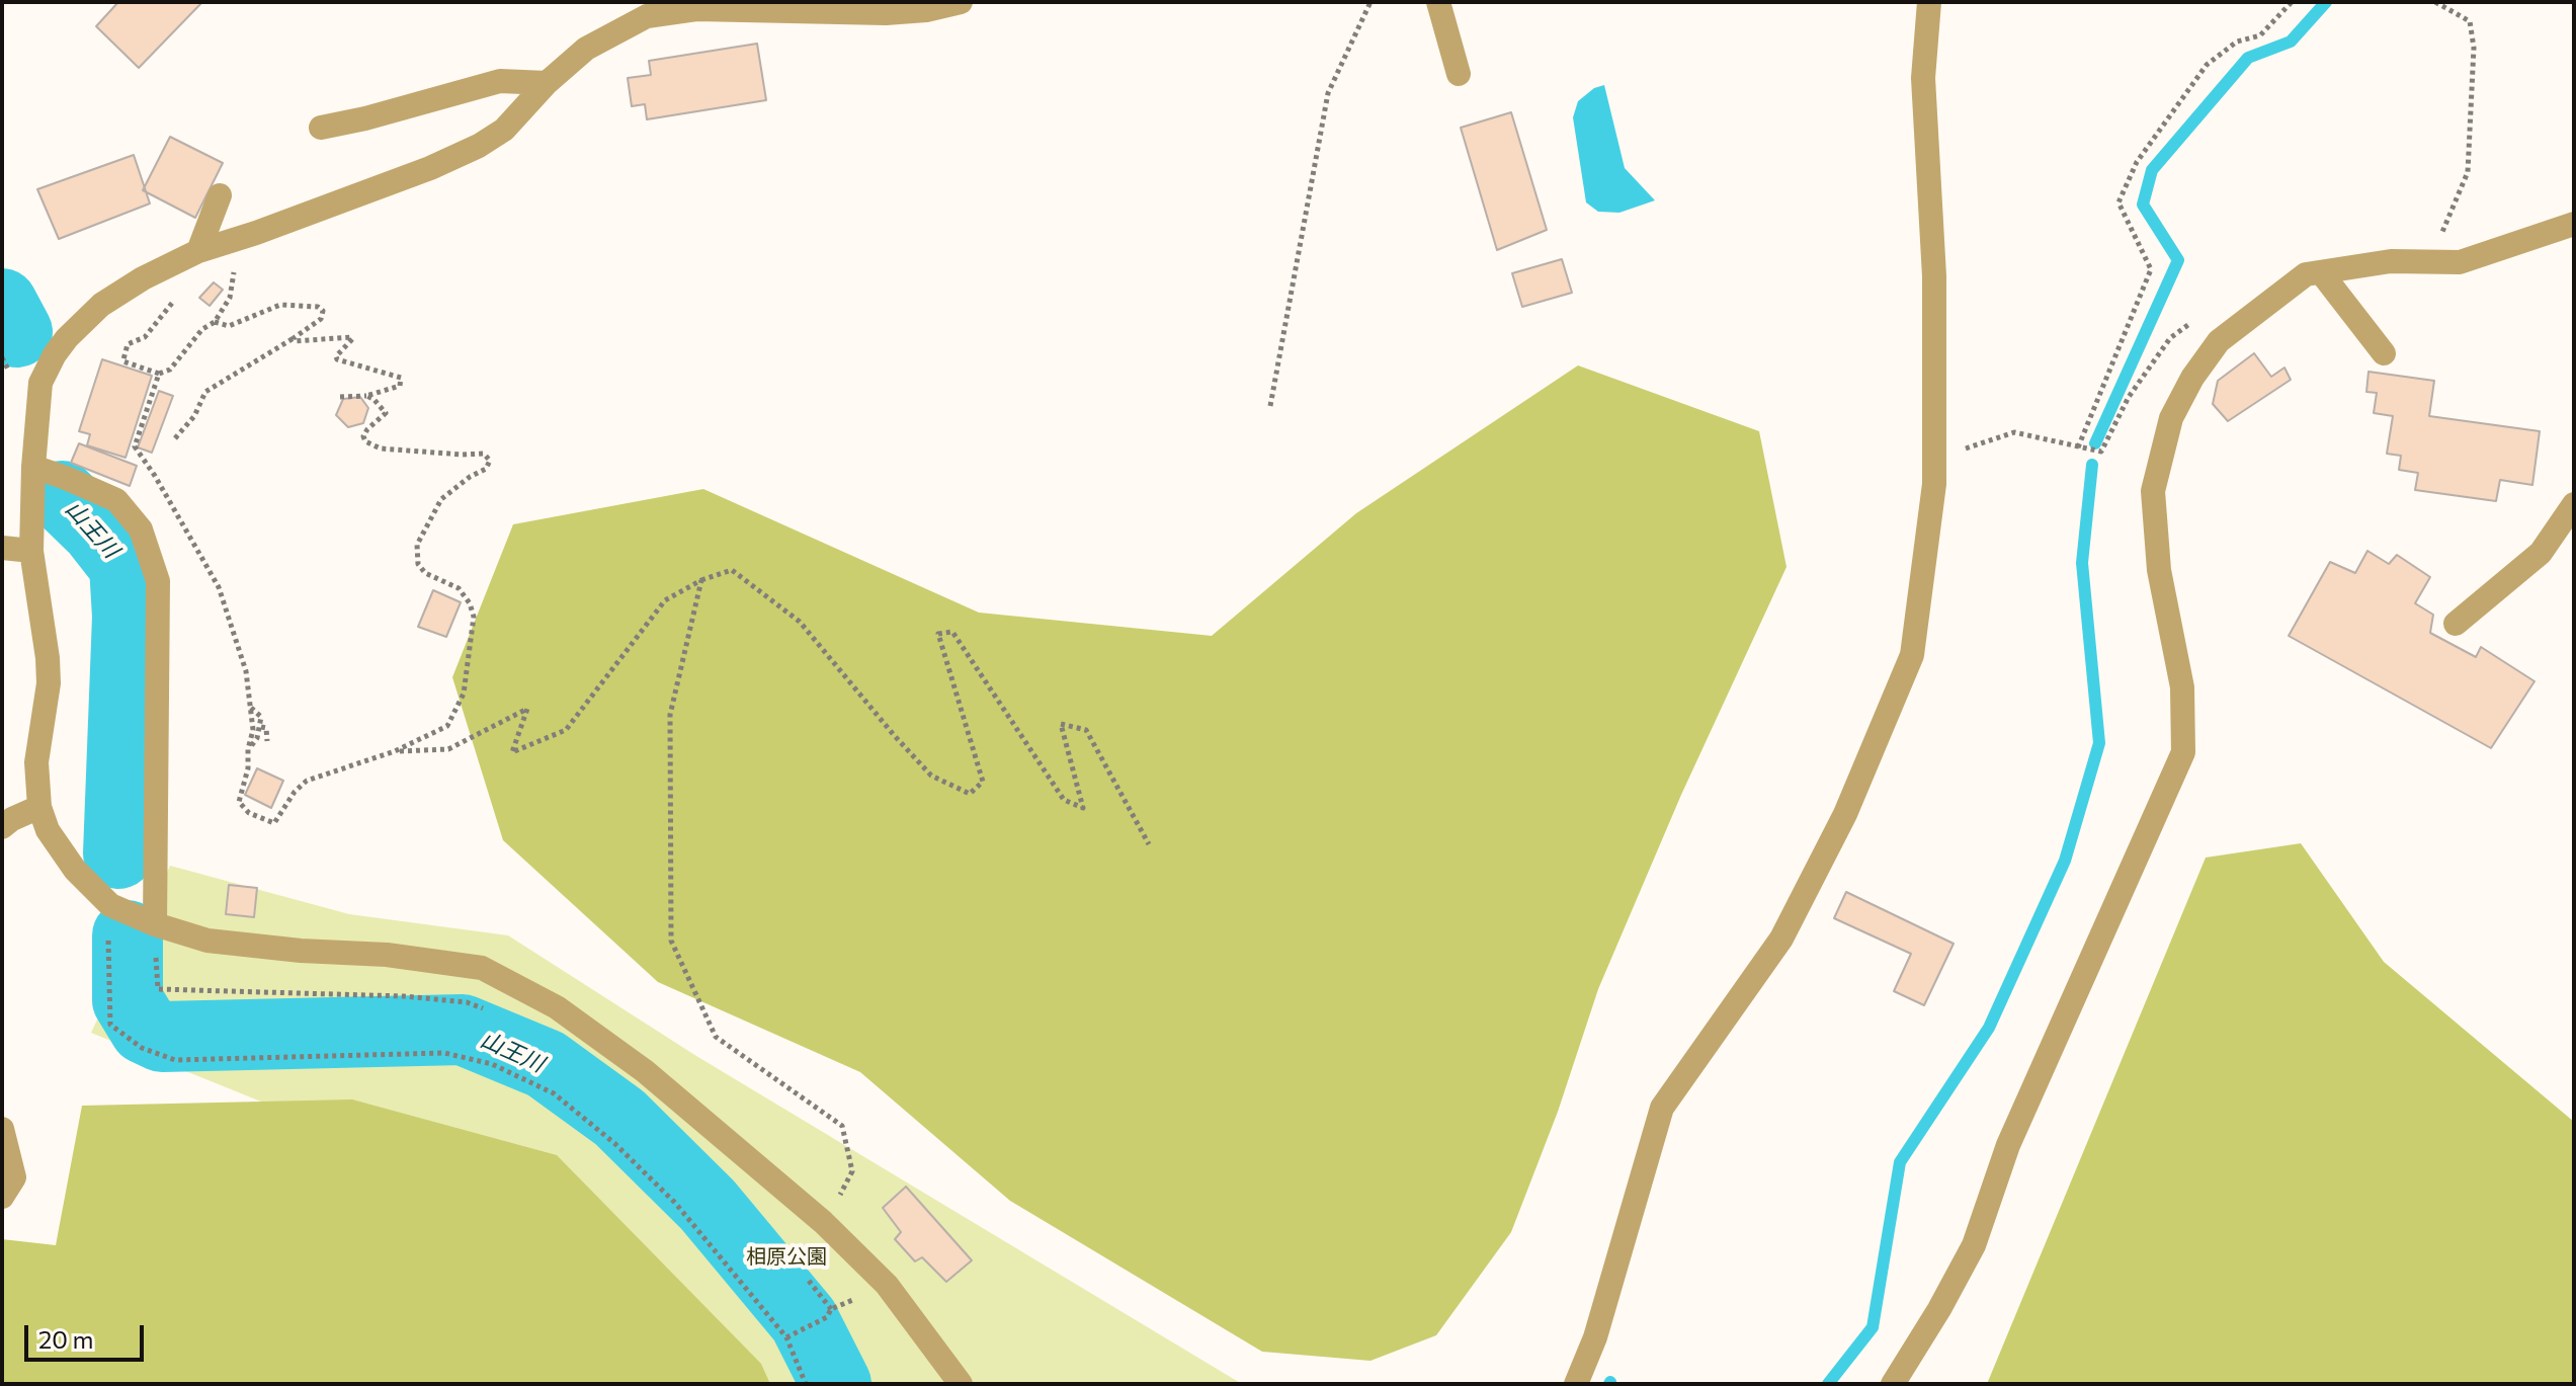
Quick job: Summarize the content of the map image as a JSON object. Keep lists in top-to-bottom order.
{
  "water": ["山王川"],
  "parks": ["相原公園"],
  "scale_bar": "20 m"
}
